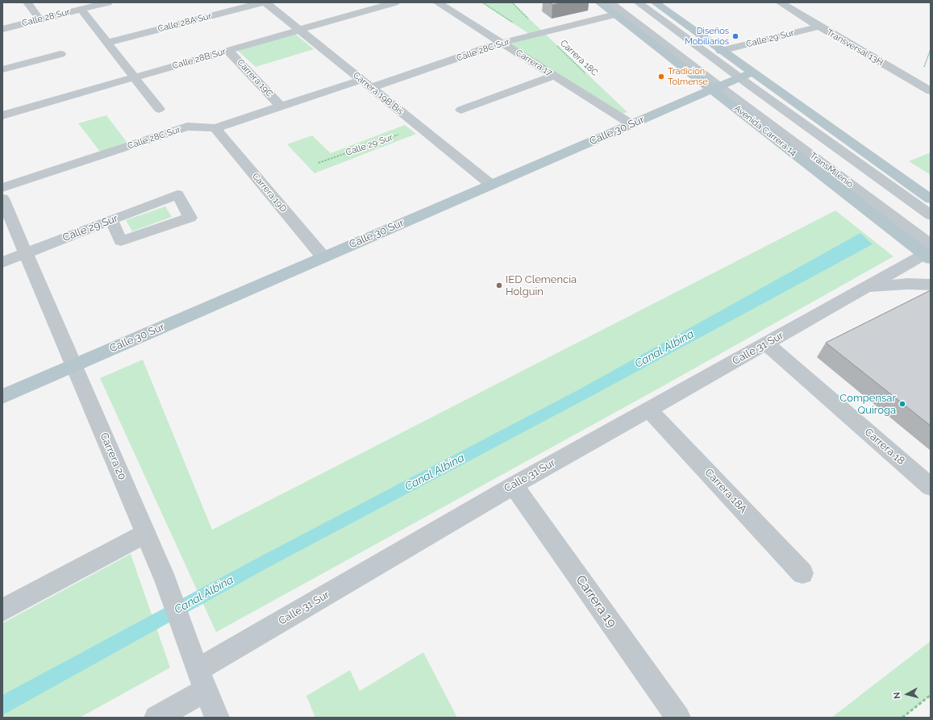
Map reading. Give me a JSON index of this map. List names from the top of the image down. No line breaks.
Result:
{"streets":{"main road":["Calle 30 Sur","Avenida Carrera 14"],"street":["Calle 28 Sur","Calle 28A Sur","Calle 29 Sur","Transversal 13H","Calle 28C Sur","Calle 28B Sur","Carrera 17","Carrera 19C","Carrera 19B Bis","TransMilenio","Carrera 19D","Calle 31 Sur","Carrera 18","Carrera 20","Carrera 18A","Carrera 19"],"path":["Carrera 18C"]},"crossings":[["Calle 29 Sur","Transversal 13H"],["Calle 29 Sur","Carrera 19B Bis"],["Calle 29 Sur","Carrera 20"],["Calle 28C Sur","Carrera 18C"],["Calle 28C Sur","Carrera 17"],["Calle 28C Sur","Carrera 19C"],["Calle 28C Sur","Carrera 19B Bis"],["Calle 28C Sur","Avenida Carrera 14"],["Calle 28C Sur","Carrera 19D"],["Calle 28B Sur","Carrera 19C"],["Calle 28B Sur","Carrera 19B Bis"],["Carrera 17","Calle 30 Sur"],["Carrera 19B Bis","Calle 30 Sur"],["Calle 30 Sur","Avenida Carrera 14"],["Calle 30 Sur","TransMilenio"],["Calle 30 Sur","Carrera 19D"],["Calle 30 Sur","Carrera 20"],["Avenida Carrera 14","Calle 31 Sur"],["Calle 31 Sur","Carrera 18"],["Calle 31 Sur","Carrera 20"],["Calle 31 Sur","Carrera 18A"],["Calle 31 Sur","Carrera 19"]],"water":["Canal Albina"],"places":["Diseños Mobiliarios","Tradicion Tolmense","IED Clemencia Holguin","Compensar Quiroga"],"north":"left"}
